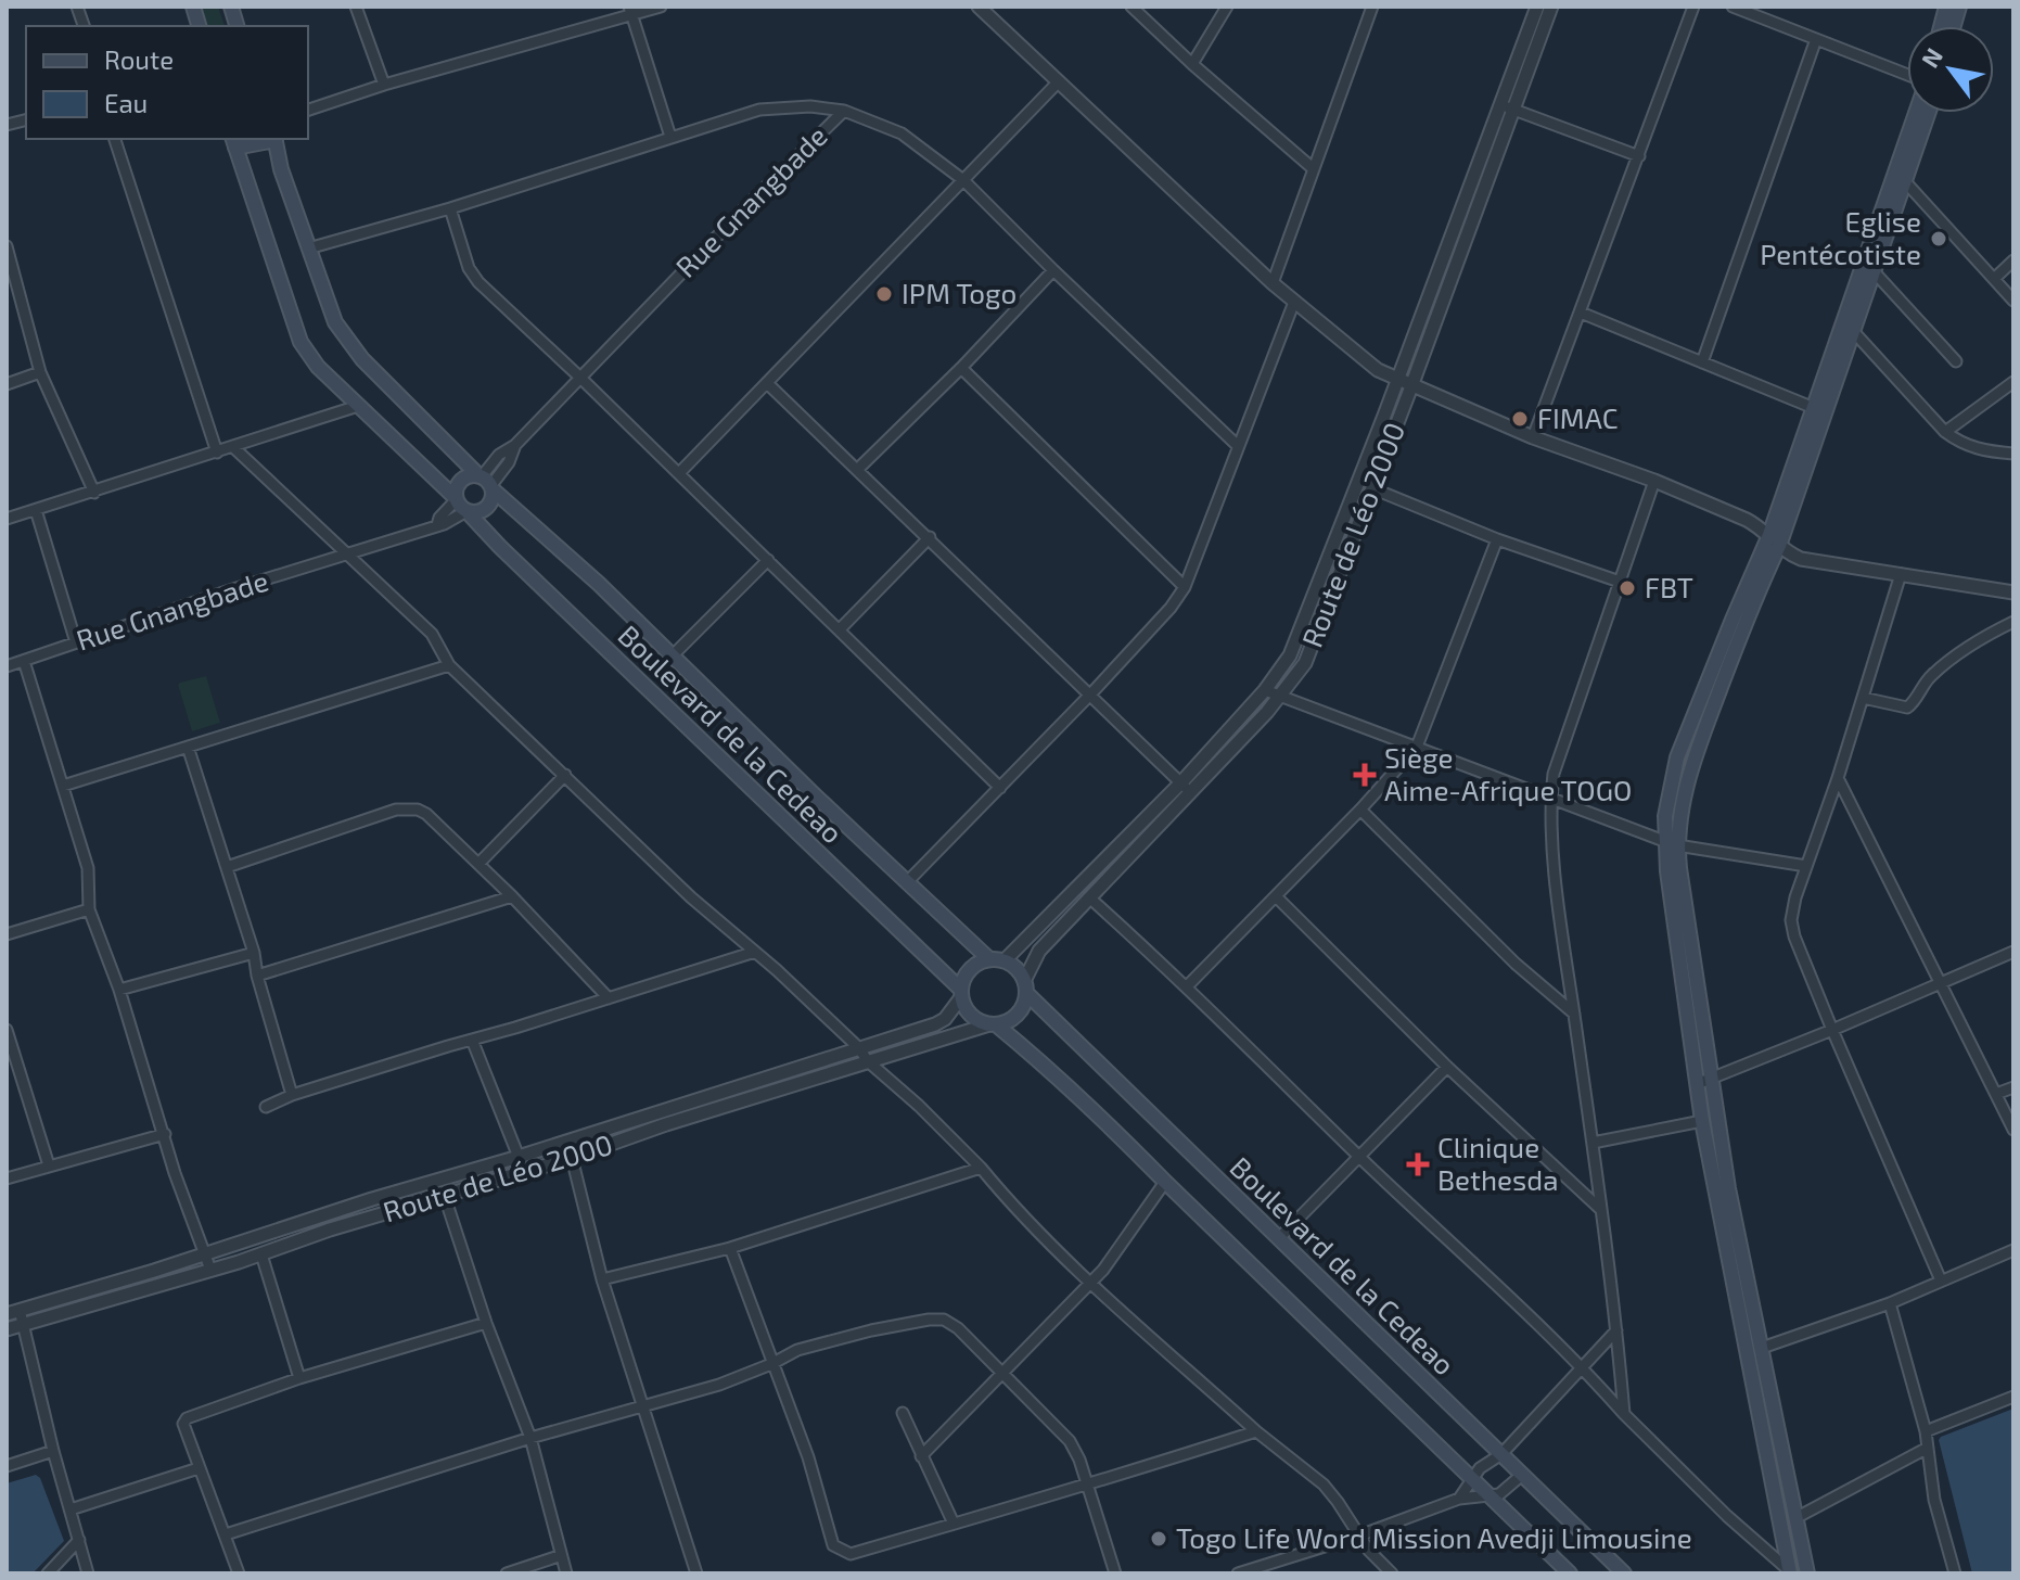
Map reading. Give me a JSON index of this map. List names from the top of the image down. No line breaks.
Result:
{"streets":{"main road":["Boulevard de la Cedeao"],"street":["Rue Gnangbade","Route de Léo 2000"]},"crossings":[["Rue Gnangbade","Boulevard de la Cedeao"],["Route de Léo 2000","Boulevard de la Cedeao"]],"places":{"other":["Eglise Pentécotiste","IPM Togo","FIMAC","FBT","Togo Life Word Mission Avedji Limousine"],"health":["Siège Aime-Afrique TOGO","Clinique Bethesda"]},"legend":["Route","Eau"],"north":"top left"}
